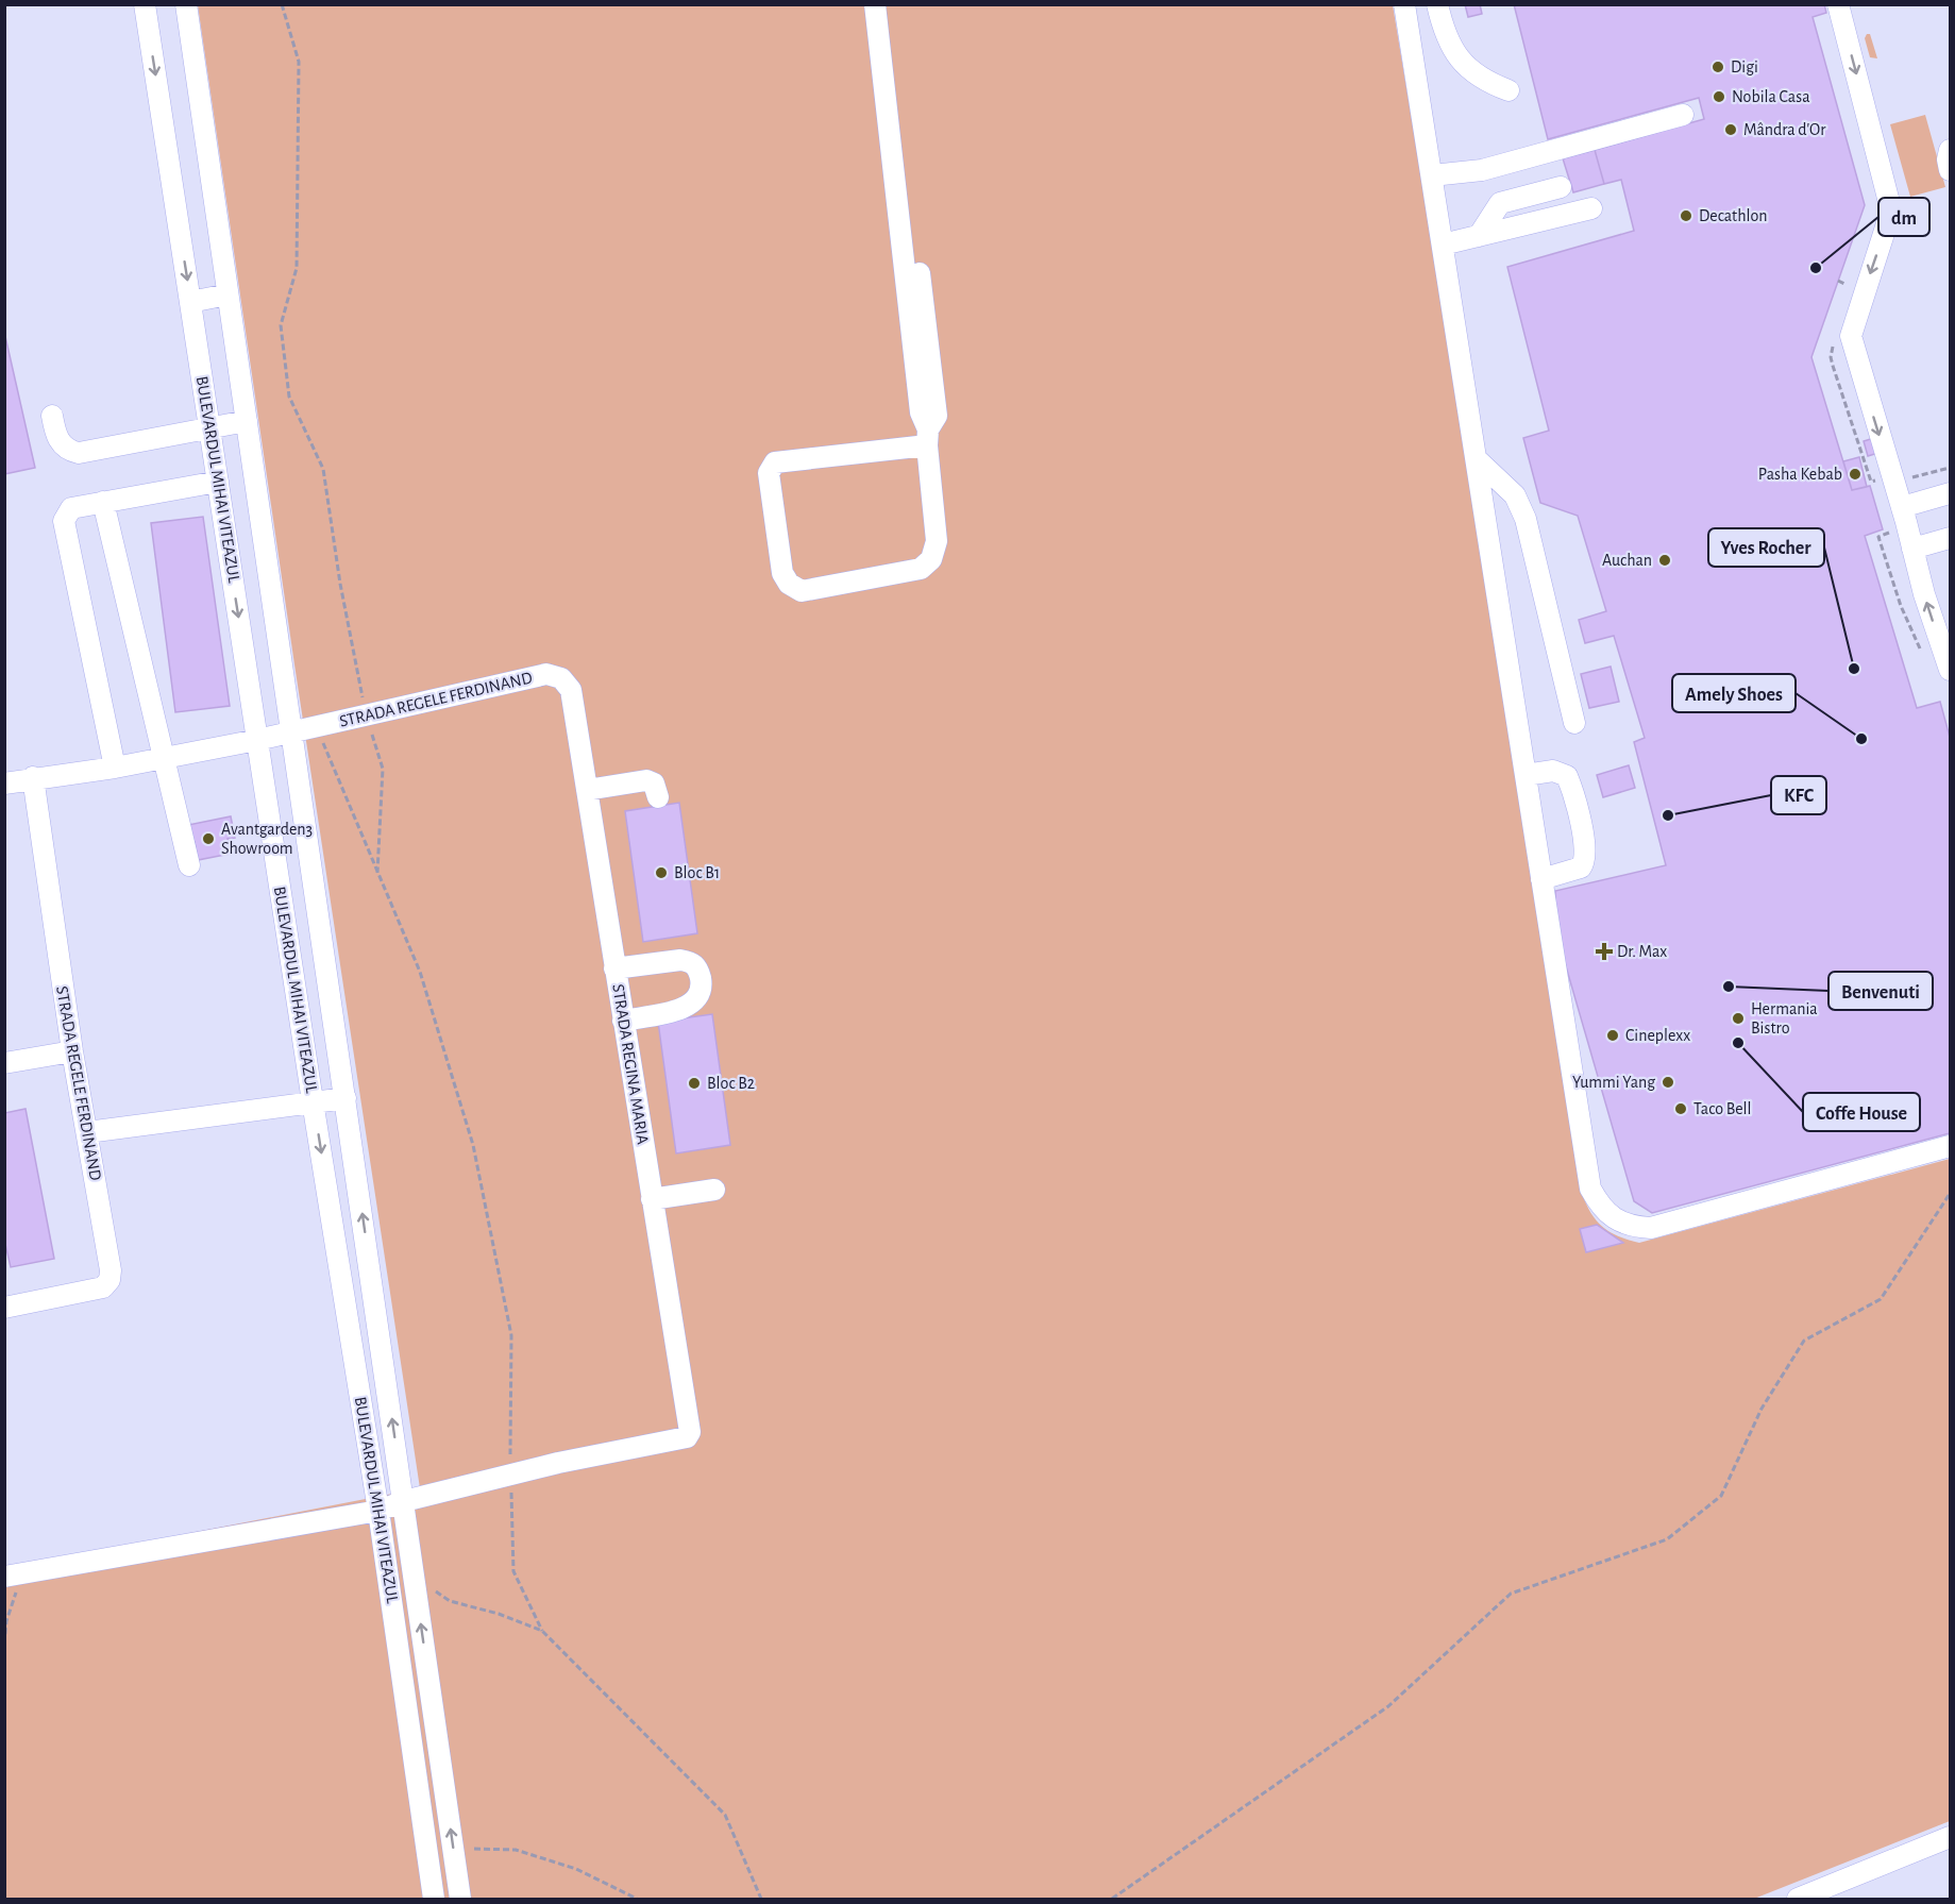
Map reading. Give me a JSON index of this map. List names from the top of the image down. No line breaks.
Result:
{"streets":{"street":["BULEVARDUL MIHAI VITEAZUL","STRADA REGELE FERDINAND","STRADA REGINA MARIA"]},"crossings":[["BULEVARDUL MIHAI VITEAZUL","STRADA REGELE FERDINAND"],["STRADA REGELE FERDINAND","STRADA REGINA MARIA"]],"places":{"other":["Digi","Nobila Casa","Mândra d'Or","Decathlon","dm","Pasha Kebab","Auchan","Yves Rocher","Amely Shoes","KFC","Avantgarden3 Showroom","Bloc B1","Benvenuti","Hermania Bistro","Cineplexx","Coffe House","Yummi Yang","Bloc B2","Taco Bell"],"health":["Dr. Max"]}}
